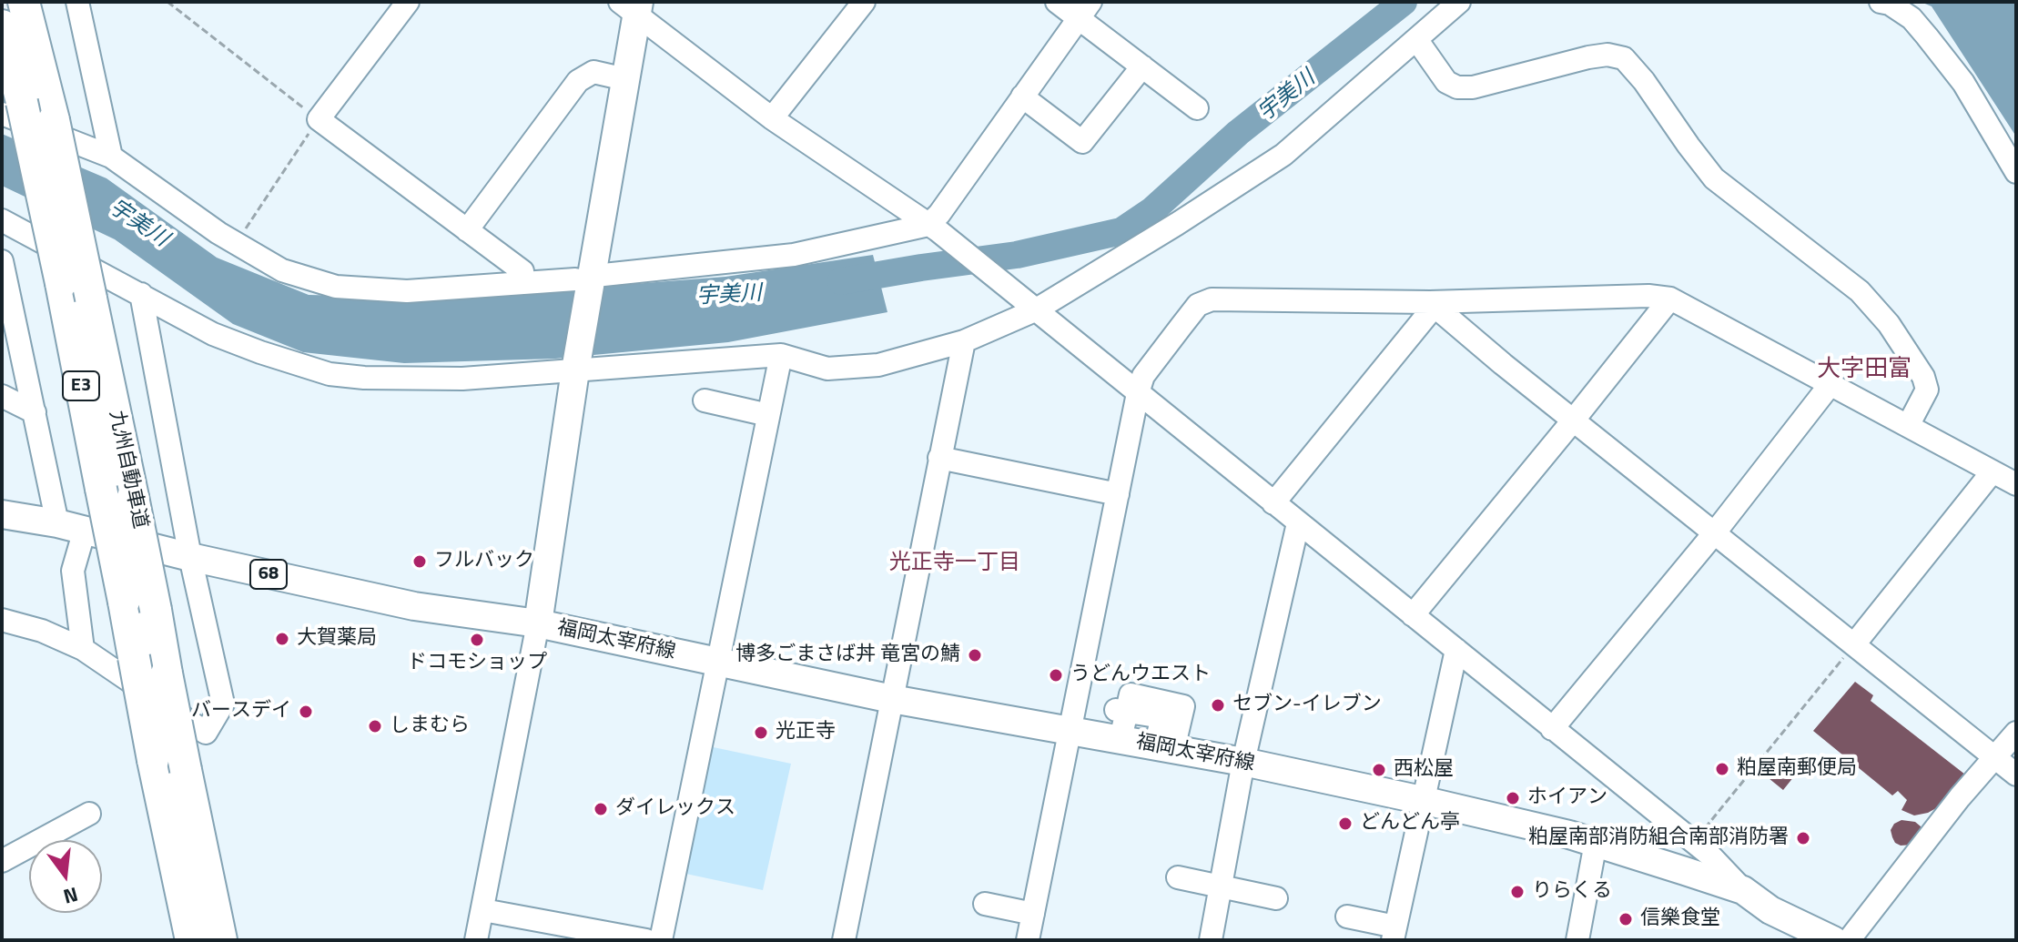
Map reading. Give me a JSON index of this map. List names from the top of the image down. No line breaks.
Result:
{"streets":{"highway":["E3","九州自動車道"],"main road":["68","福岡太宰府線"]},"districts":["大字田富","光正寺一丁目"],"water":["宇美川"],"places":["フルバック","大賀薬局","ドコモショップ","博多ごまさば丼 竜宮の鯖","うどんウエスト","セブン-イレブン","バースデイ","しまむら","光正寺","粕屋南郵便局","西松屋","ホイアン","ダイレックス","どんどん亭","粕屋南部消防組合南部消防署","りらくる","信樂食堂"],"north":"bottom"}
